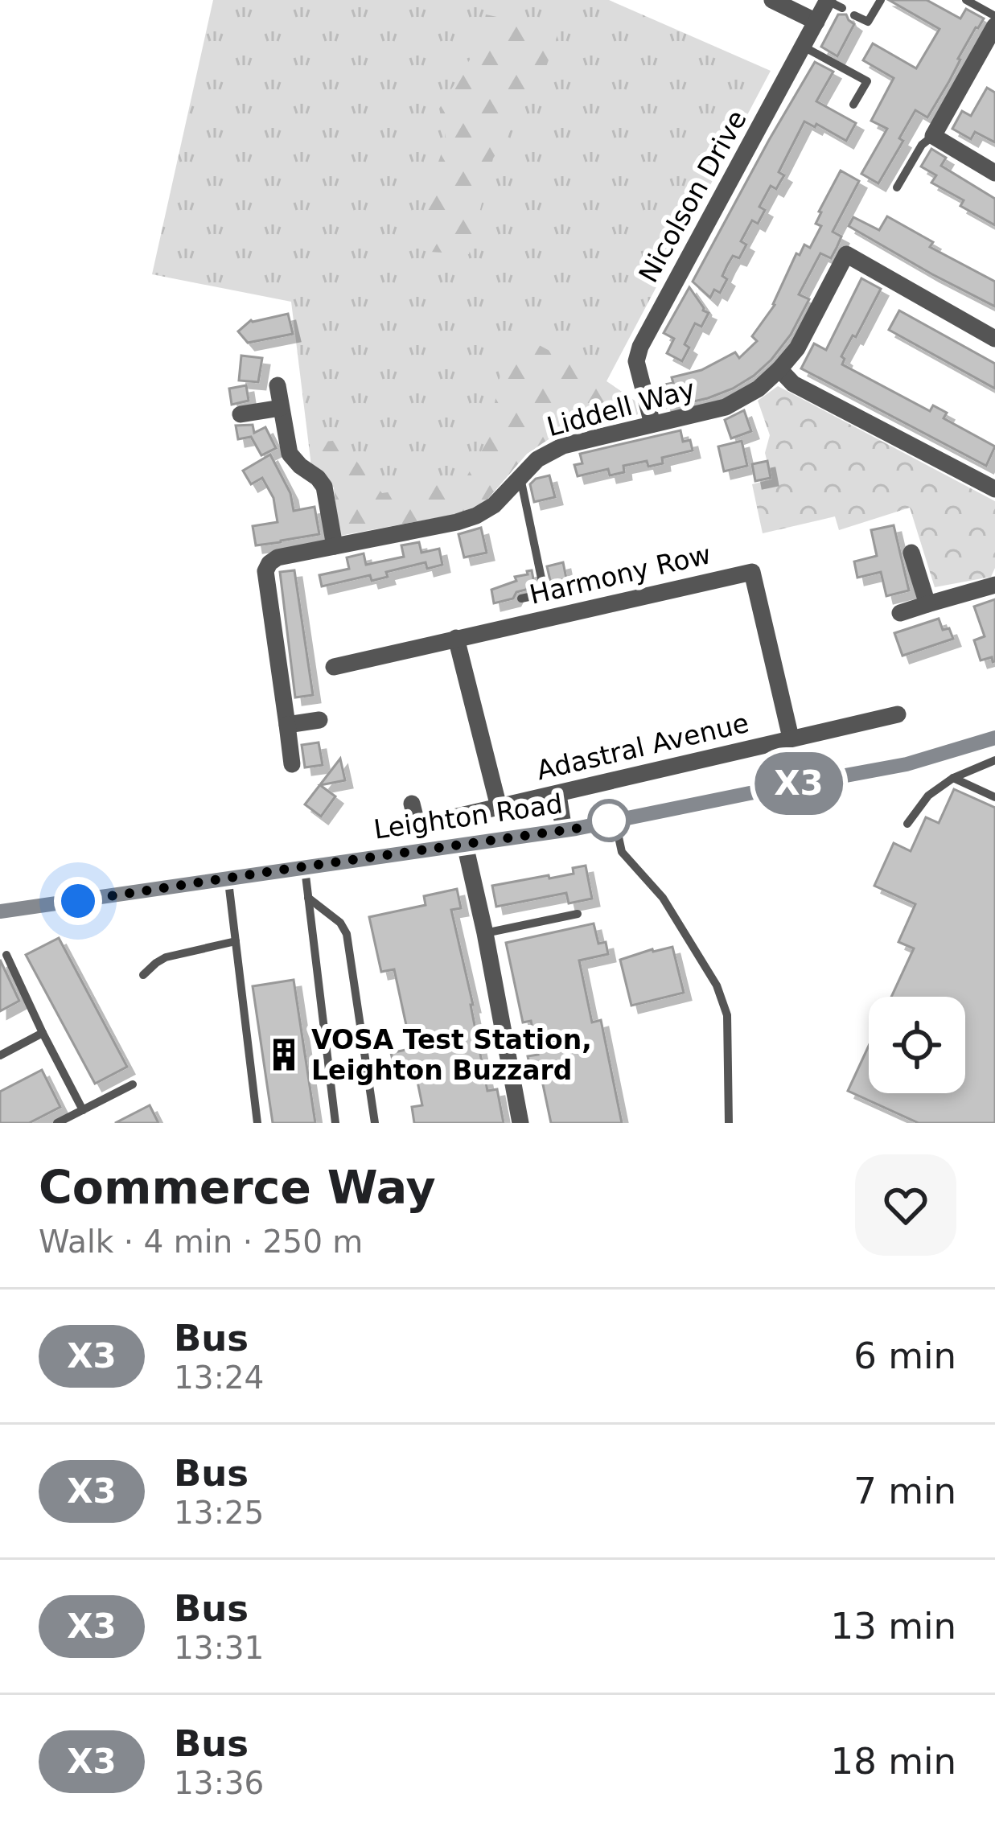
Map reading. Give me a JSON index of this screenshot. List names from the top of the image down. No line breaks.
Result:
{"streets":{"street":["Nicolson Drive","Liddell Way","Harmony Row","Adastral Avenue","Leighton Road"]},"crossings":[["Nicolson Drive","Liddell Way"],["Harmony Row","Adastral Avenue"]],"places":{"building":["VOSA Test Station, Leighton Buzzard"]},"lines":["bus line X3"],"page":{"on_map":"X3","heading":["Commerce Way","Walk · 4 min · 250 m"],"list":[{"mark":"X3","name":"Bus","note":"13:24","value":"6 min"},{"mark":"X3","name":"Bus","note":"13:25","value":"7 min"},{"mark":"X3","name":"Bus","note":"13:31","value":"13 min"},{"mark":"X3","name":"Bus","note":"13:36","value":"18 min"}]}}
